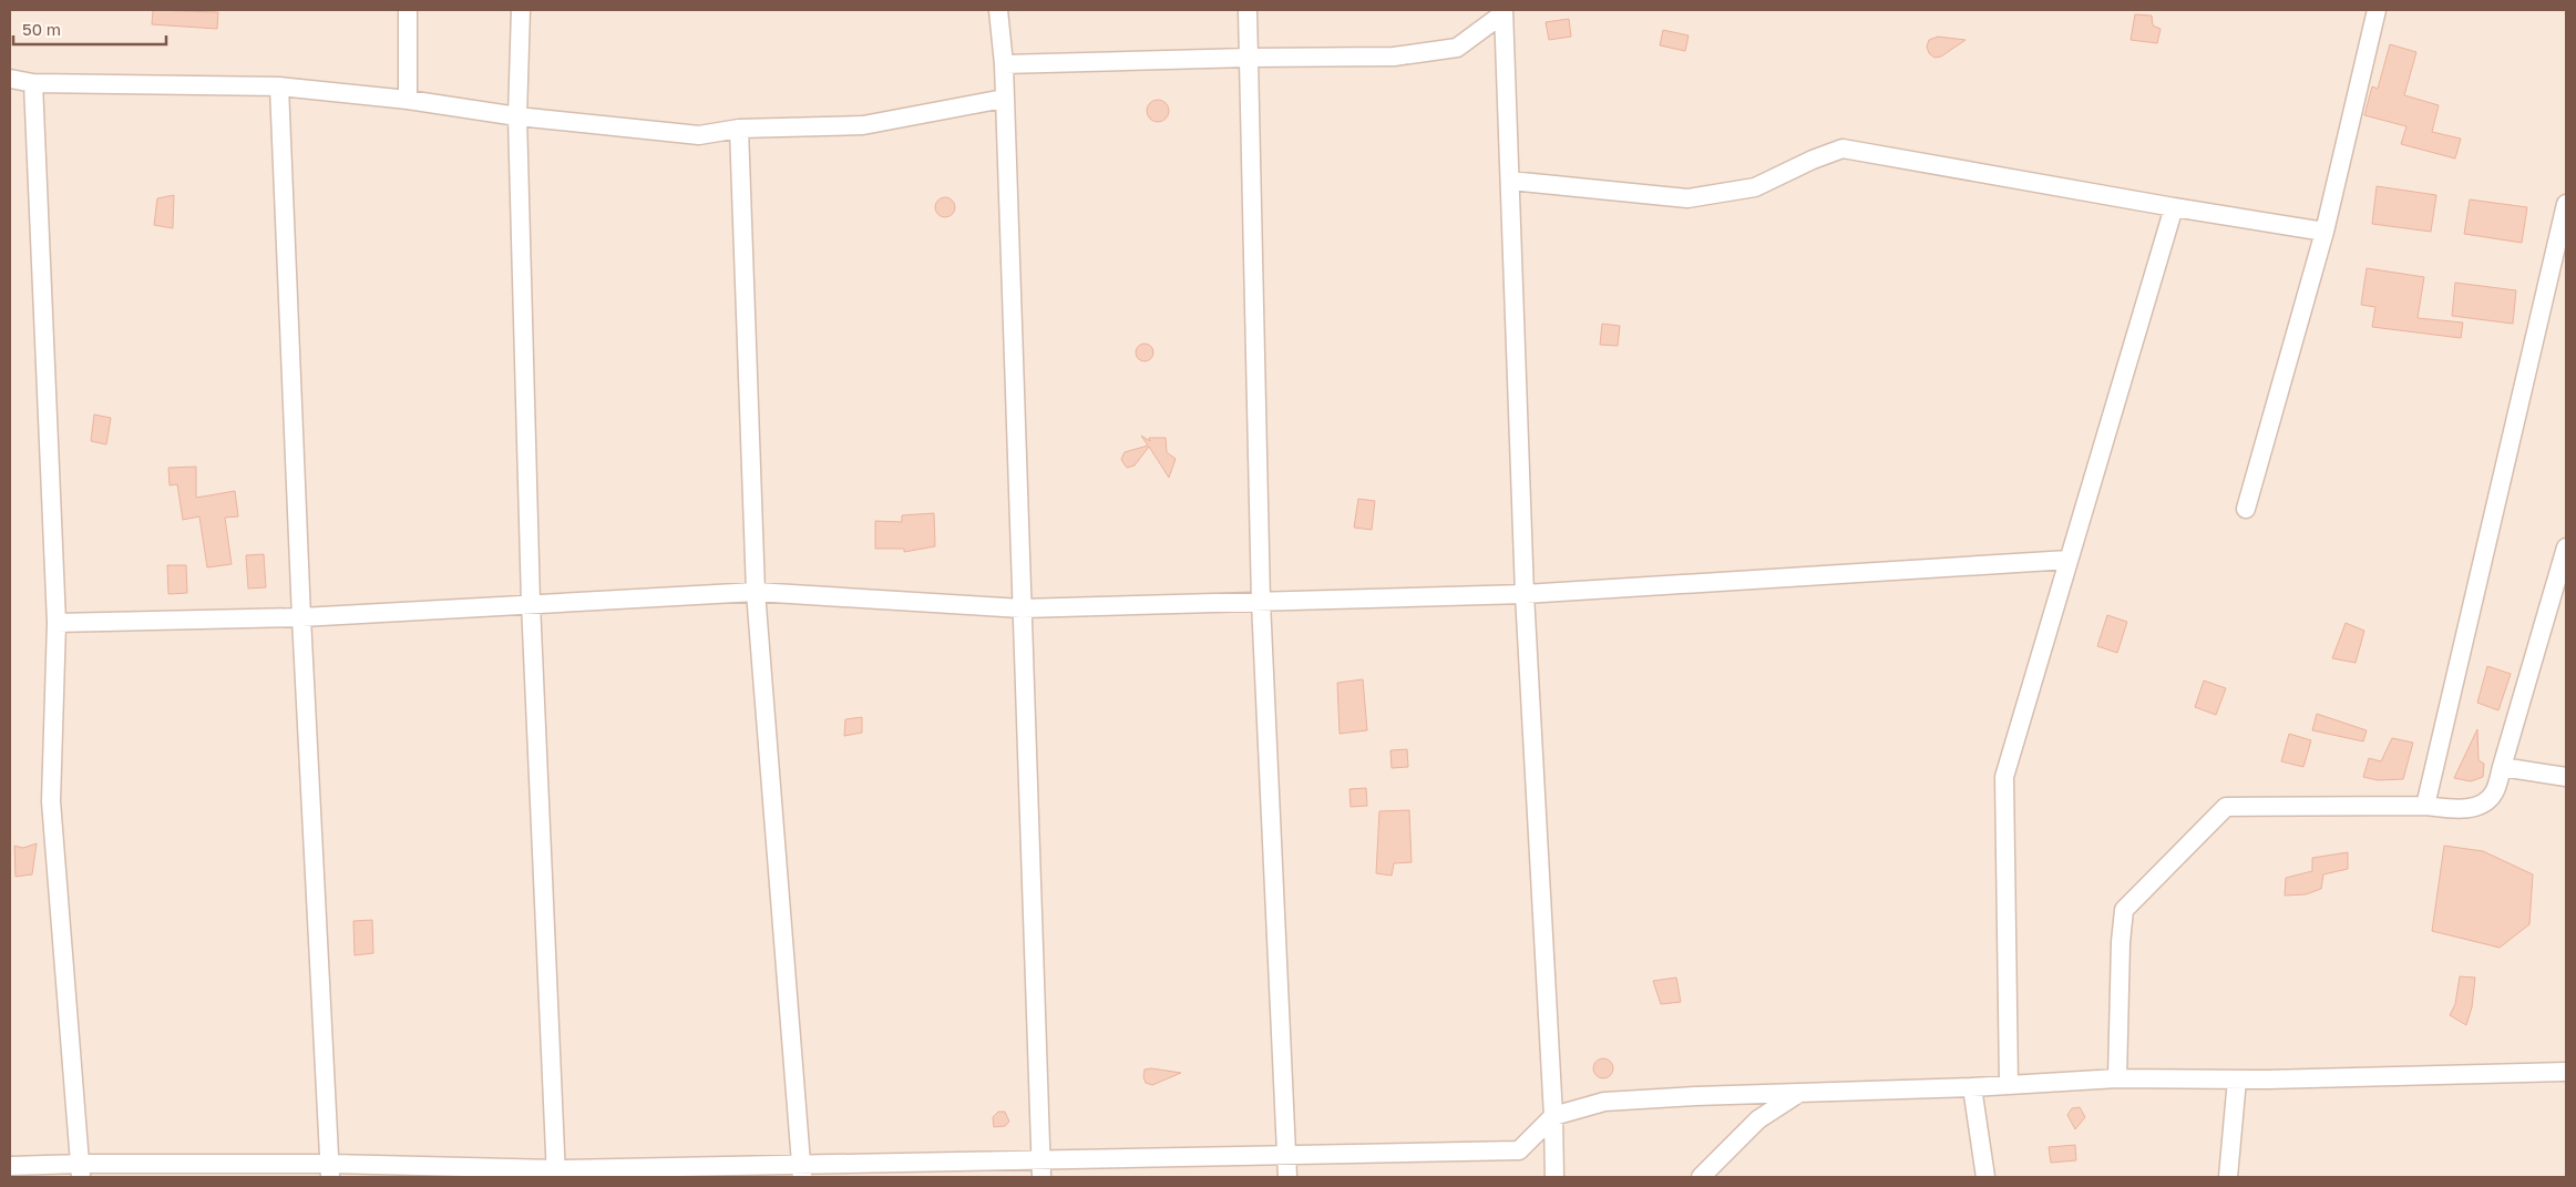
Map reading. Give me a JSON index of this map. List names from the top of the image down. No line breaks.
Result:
{"scale_bar":"50 m"}
